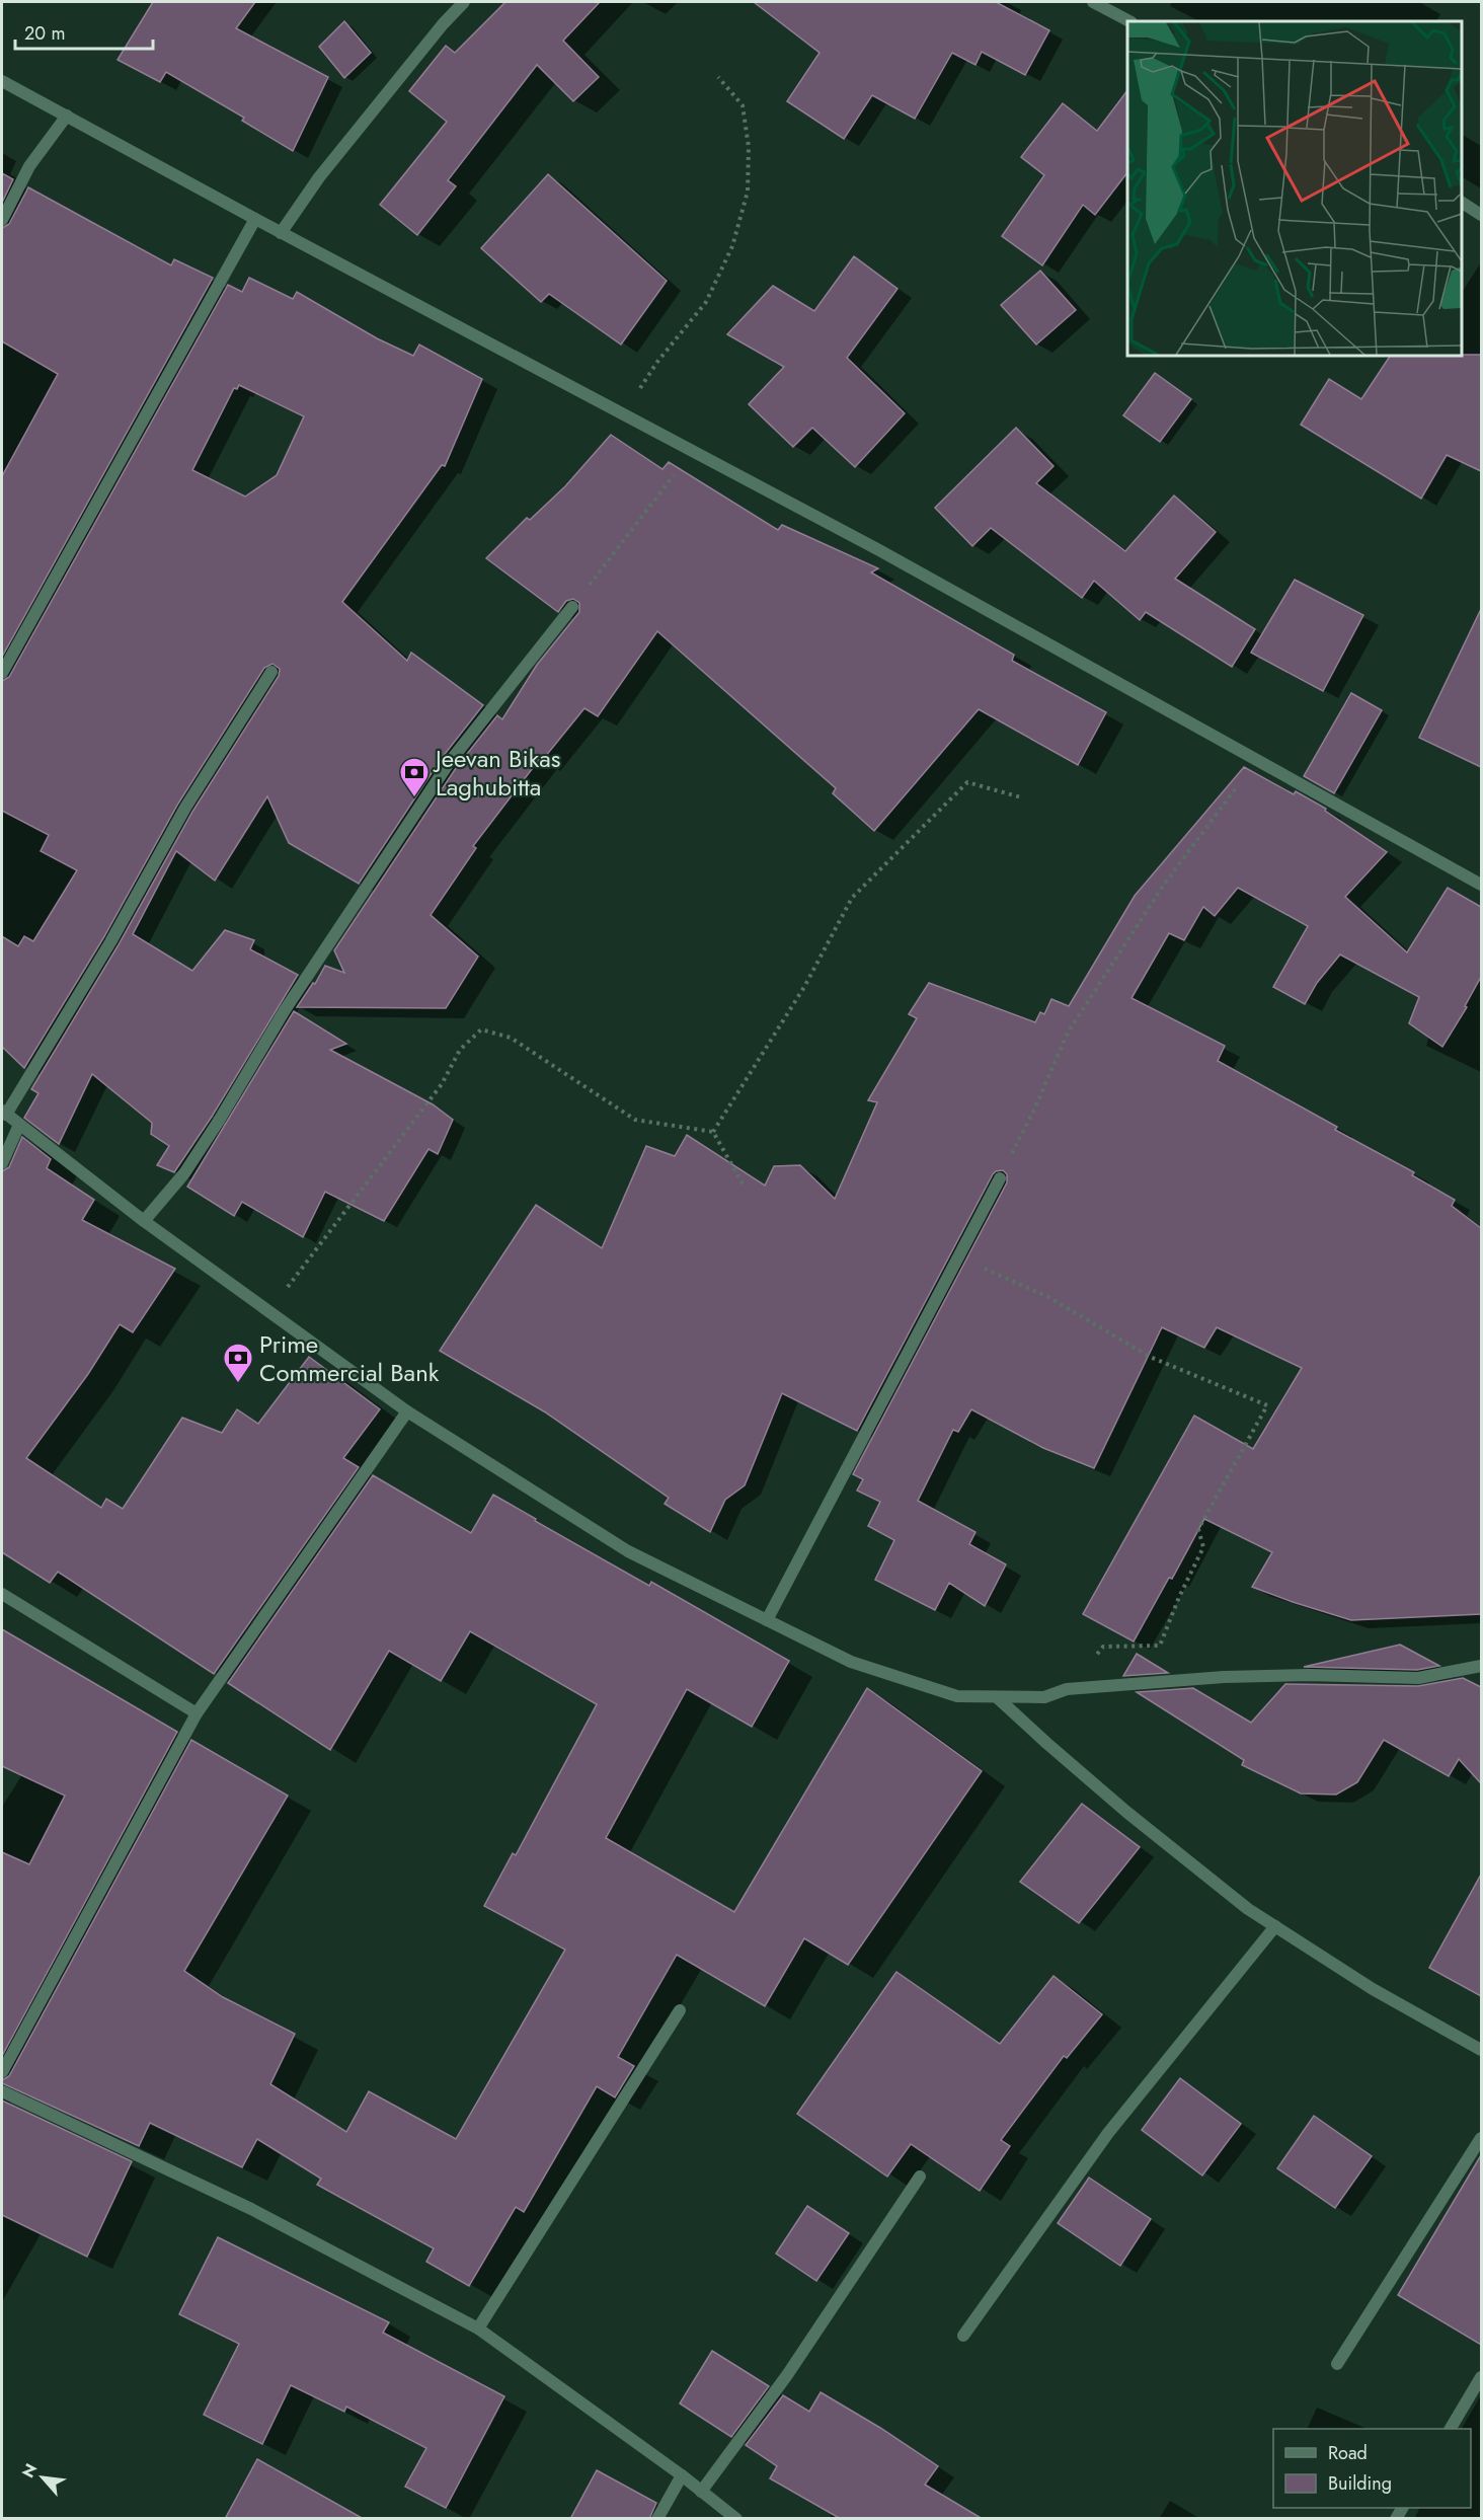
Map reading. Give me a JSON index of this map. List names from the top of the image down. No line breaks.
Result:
{"places":{"bank":["Jeevan Bikas Laghubitta","Prime Commercial Bank"]},"legend":["Road","Building"],"scale_bar":"20 m","north":"top left"}
